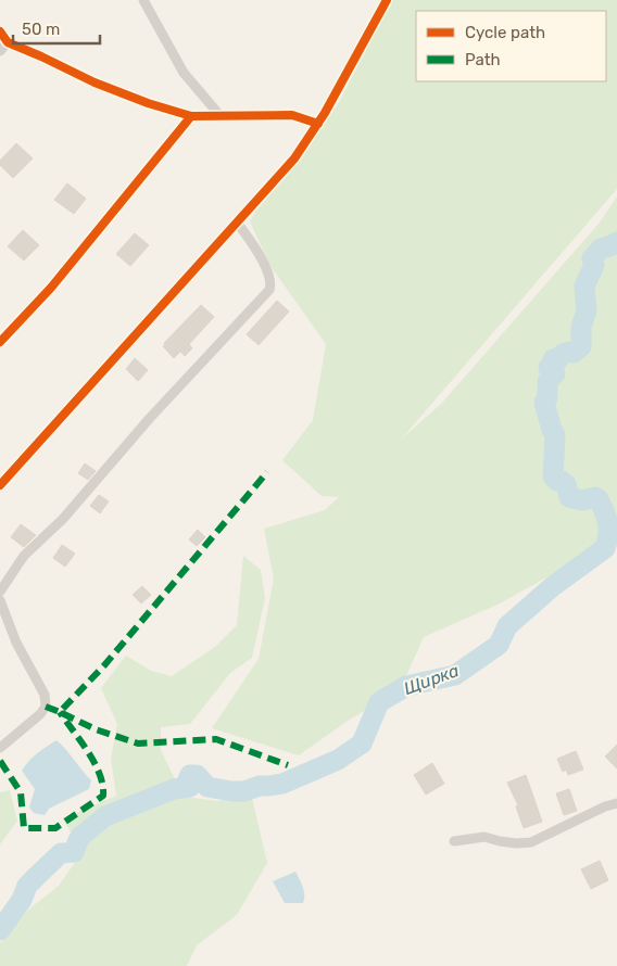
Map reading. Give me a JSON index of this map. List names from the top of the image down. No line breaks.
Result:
{"water":["Щирка"],"legend":["Cycle path","Path"],"scale_bar":"50 m"}
